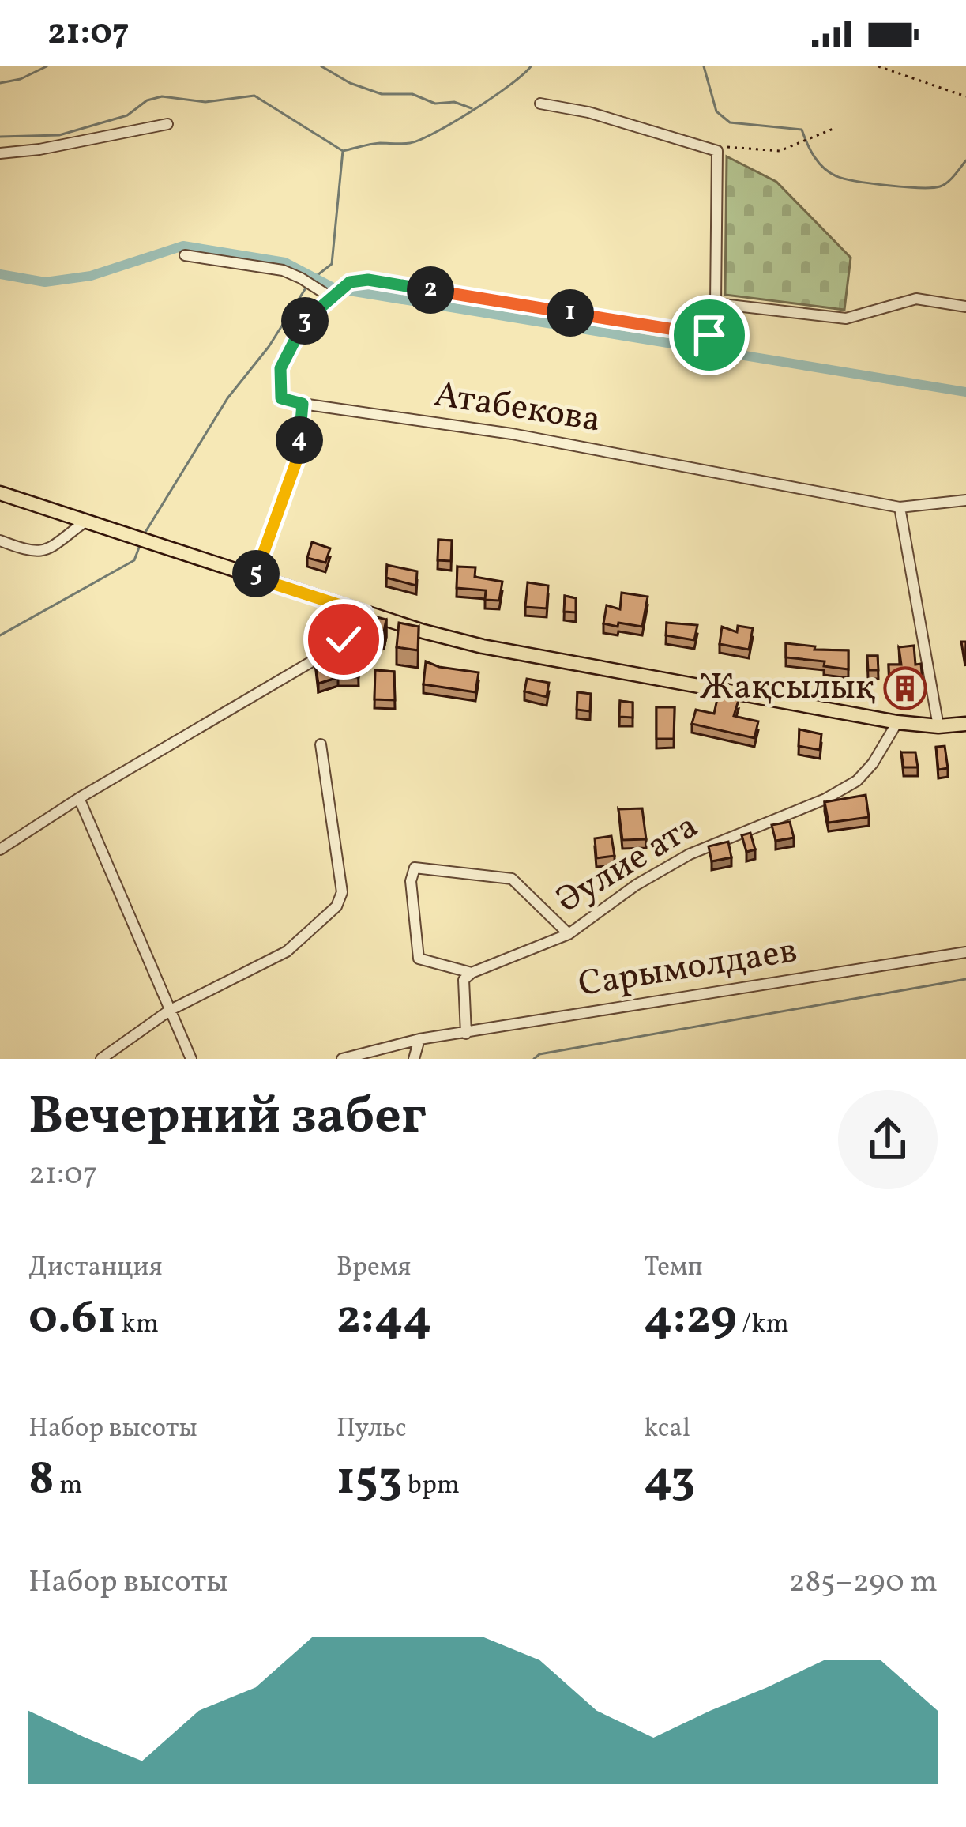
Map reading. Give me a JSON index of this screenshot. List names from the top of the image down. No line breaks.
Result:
{"streets":{"street":["Атабекова","Әулие ата","Сарымолдаев"]},"crossings":[["Әулие ата","Сарымолдаев"]],"places":{"building":["Жақсылық"]},"page":{"status":"21:07","pins":["2","1","3","4","5"],"heading":["Вечерний забег","21:07"],"stats":[["Дистанция","0.61 km"],["Время","2:44"],["Темп","4:29 /km"],["Набор высоты","8 m"],["Пульс","153 bpm"],["kcal","43"]],"chart":["Набор высоты","285–290 m"]}}
